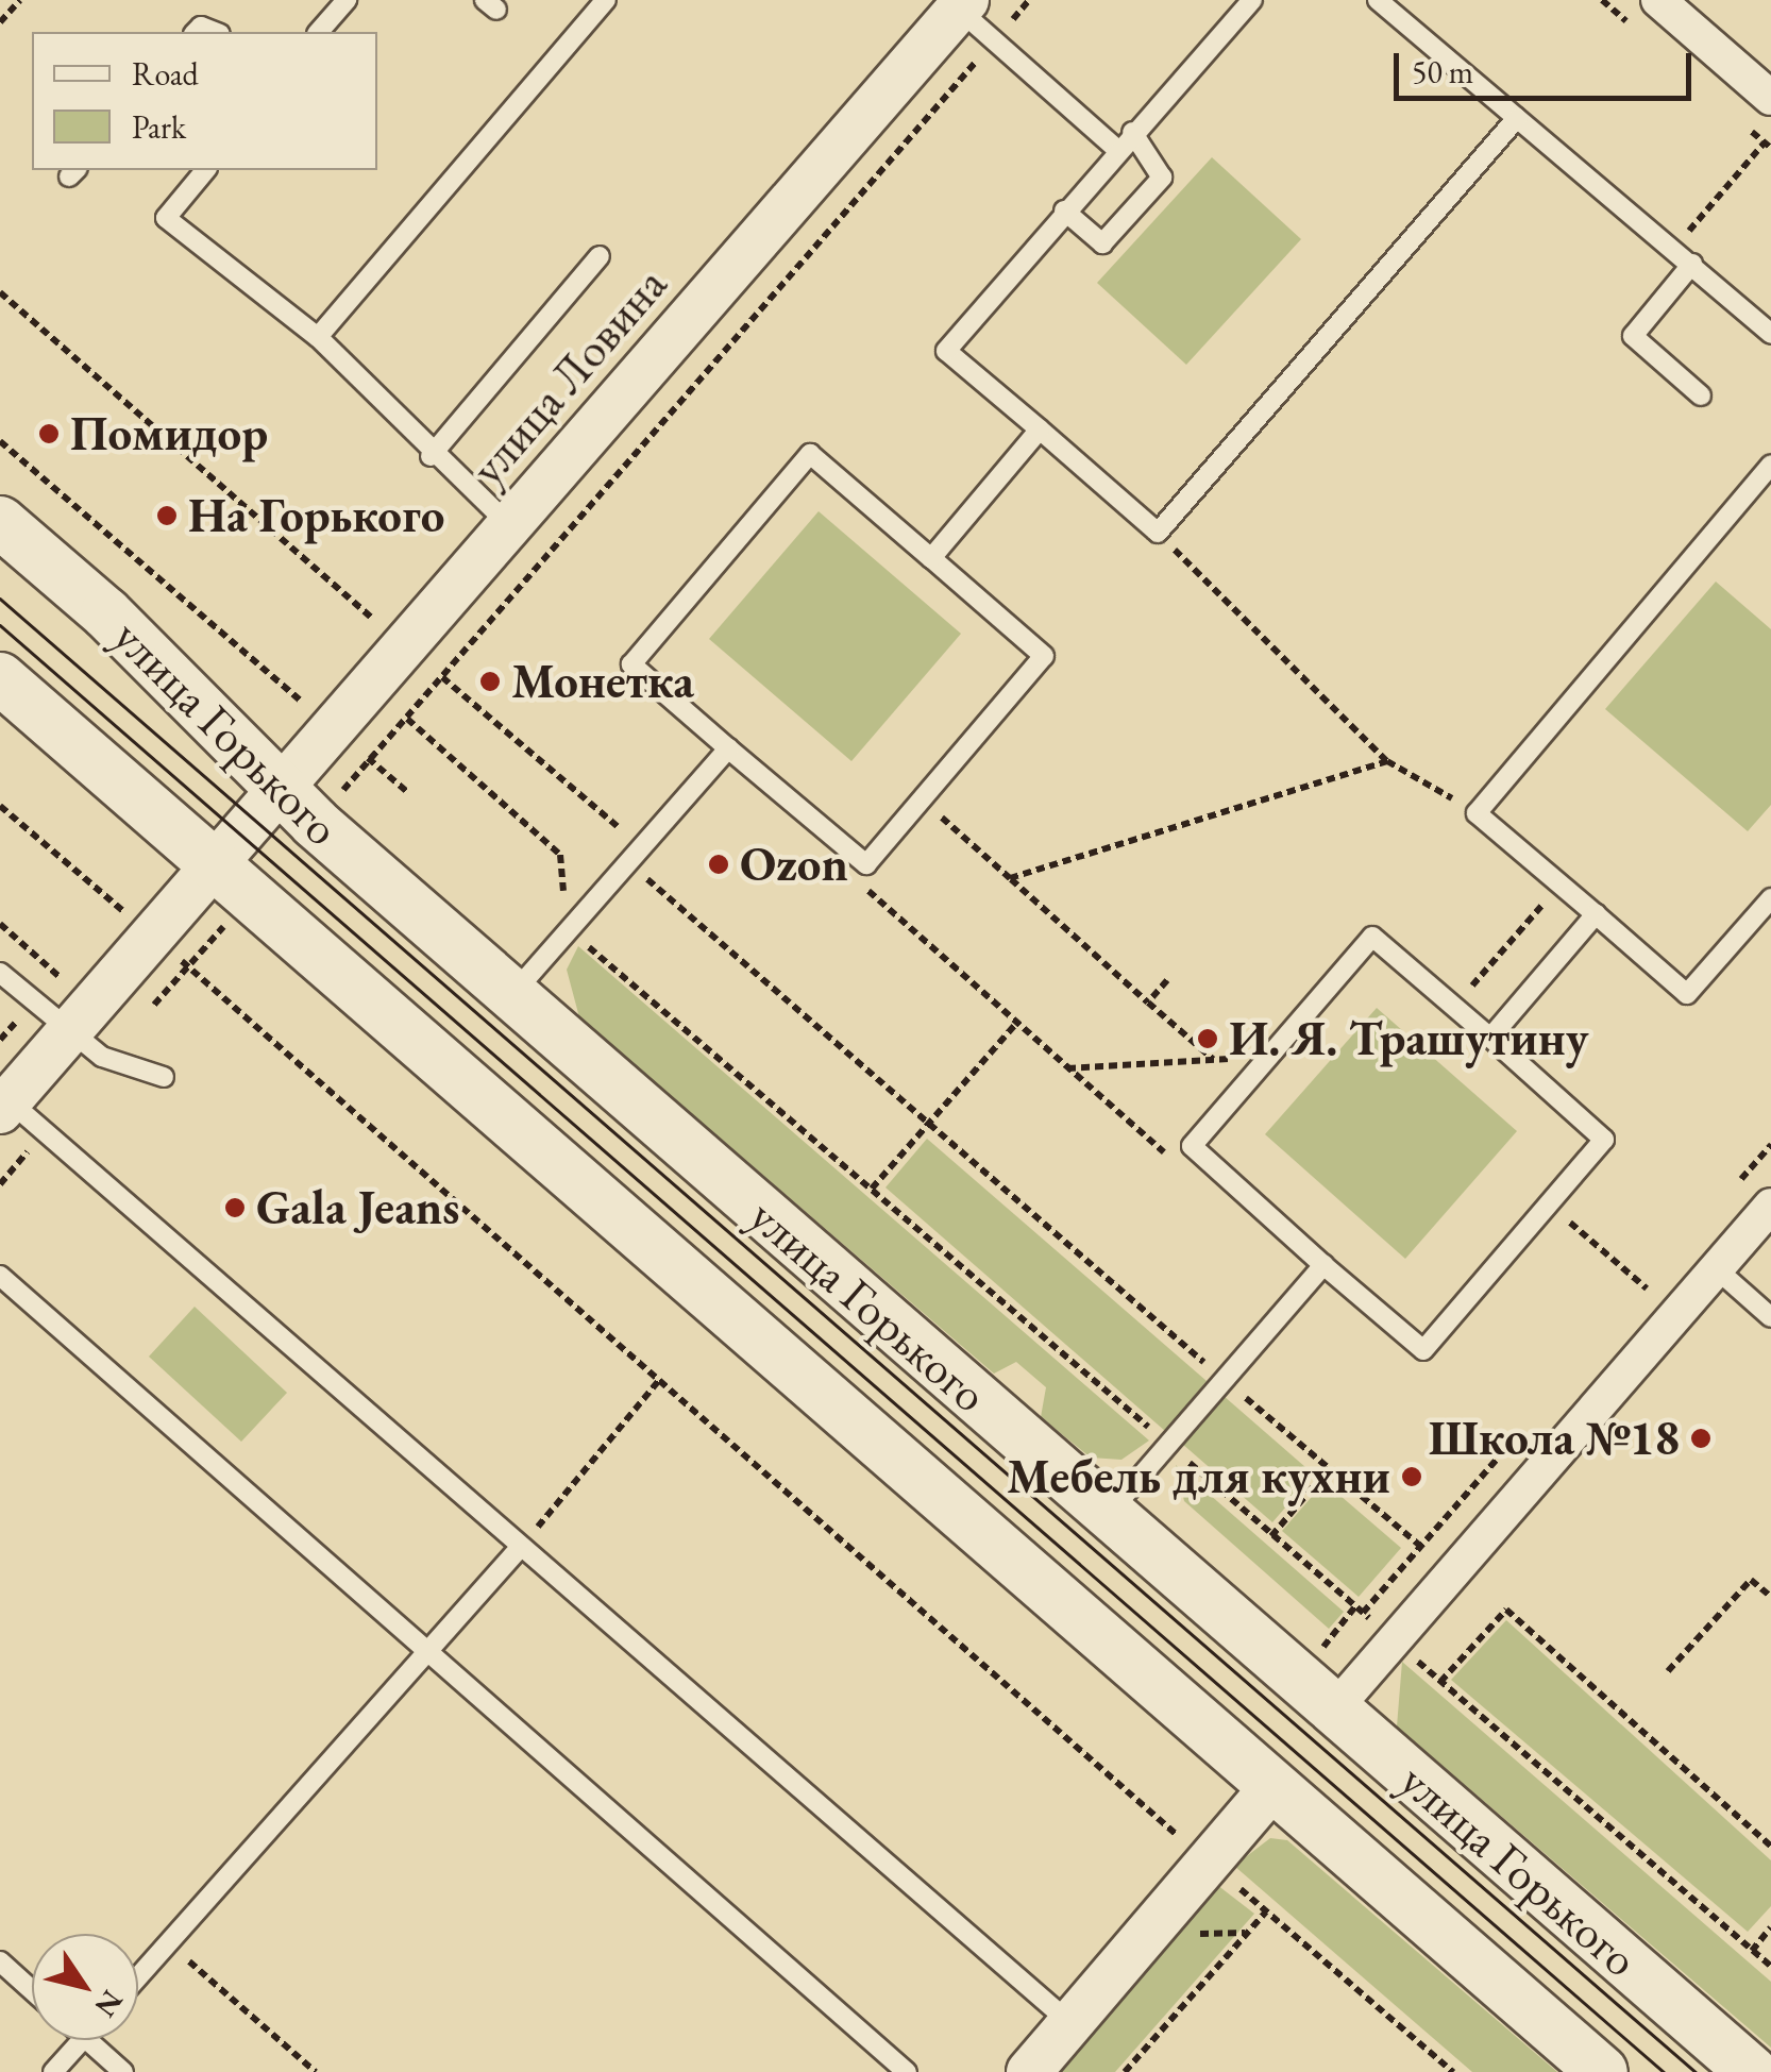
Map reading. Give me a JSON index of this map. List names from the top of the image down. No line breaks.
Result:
{"streets":{"main road":["улица Горького"],"street":["улица Ловина"]},"crossings":[["улица Ловина","улица Горького"]],"places":["Помидор","На Горького","Монетка","Ozon","И. Я. Трашутину","Gala Jeans","Школа №18","Мебель для кухни"],"legend":["Road","Park"],"scale_bar":"50 m","north":"bottom right"}
